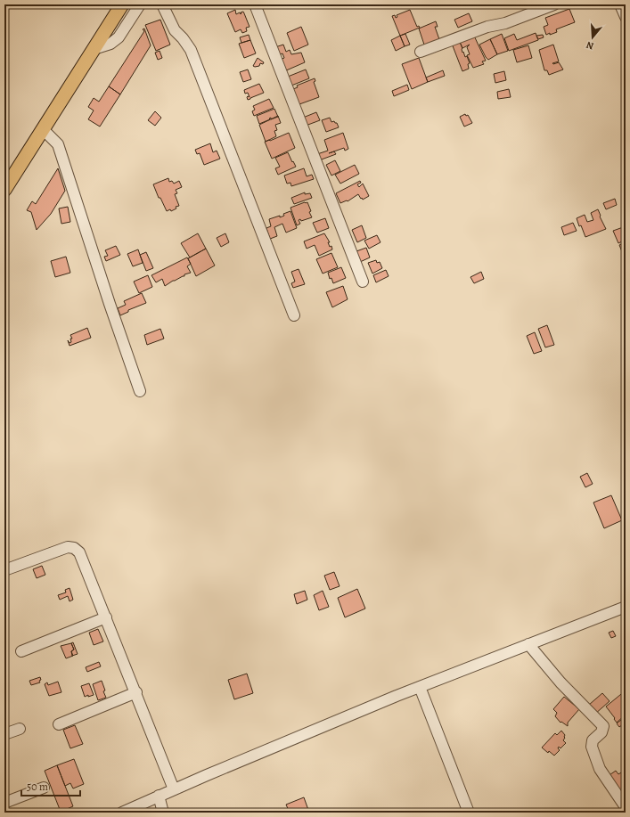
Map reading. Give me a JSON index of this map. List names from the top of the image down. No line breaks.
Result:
{"scale_bar":"50 m","north":"bottom"}
